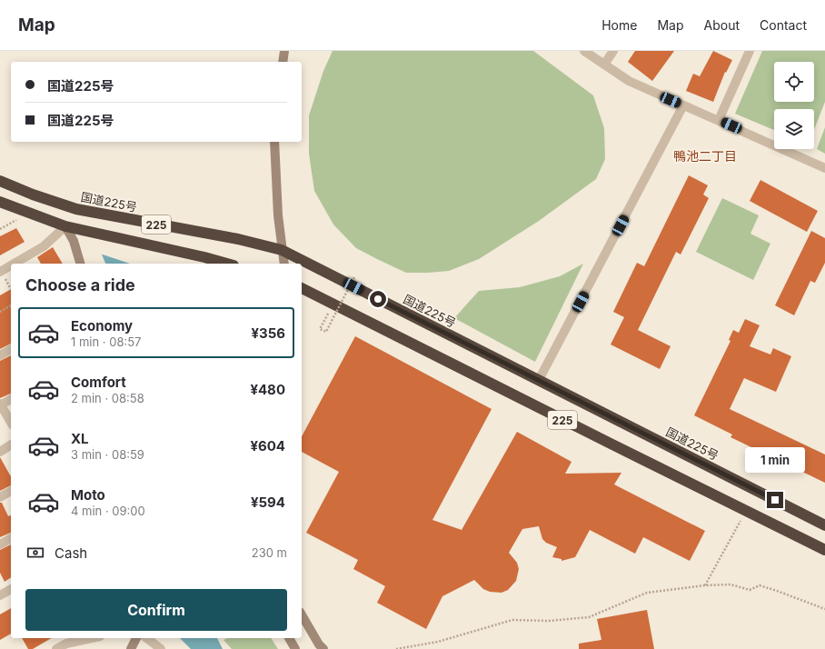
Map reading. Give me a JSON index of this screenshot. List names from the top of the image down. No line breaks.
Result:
{"streets":{"highway":["国道225号","225"]},"districts":["鴨池二丁目"],"page":{"header":"Map","nav":["Home","Map","About","Contact"],"banner":["国道225号","国道225号"],"heading":"Choose a ride","list":[{"name":"Economy","note":"1 min · 08:57","value":"¥356"},{"name":"Comfort","note":"2 min · 08:58","value":"¥480"},{"name":"XL","note":"3 min · 08:59","value":"¥604"},{"name":"Moto","note":"4 min · 09:00","value":"¥594"}],"bubble":"1 min","pay":["Cash","230 m"],"buttons":"Confirm"}}
